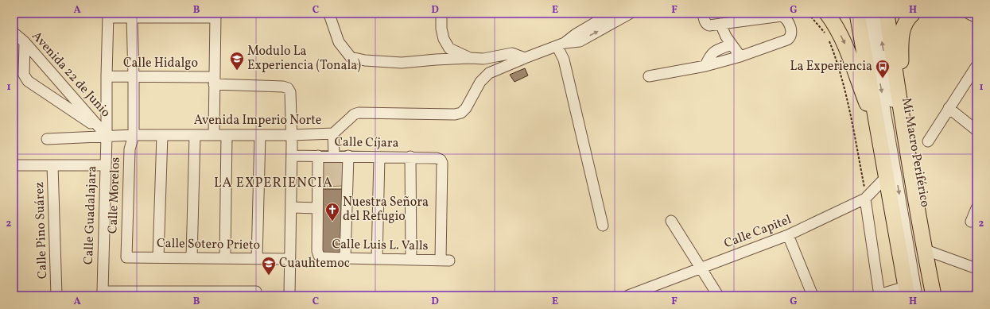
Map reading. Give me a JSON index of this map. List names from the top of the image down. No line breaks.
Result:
{"streets":{"street":["Calle Hidalgo","Avenida 22 de Junio","Avenida Imperio Norte","Calle Cíjara","Mi Macro Periférico","Calle Morelos","Calle Guadalajara","Calle Pino Suárez","Calle Capitel","Calle Sotero Prieto","Calle Luis L. Valls"]},"crossings":[["Calle Hidalgo","Avenida Imperio Norte"],["Calle Hidalgo","Calle Morelos"],["Calle Hidalgo","Calle Guadalajara"],["Avenida 22 de Junio","Avenida Imperio Norte"],["Avenida 22 de Junio","Calle Guadalajara"],["Avenida Imperio Norte","Calle Morelos"],["Avenida Imperio Norte","Calle Guadalajara"],["Calle Cíjara","Calle Luis L. Valls"],["Calle Morelos","Calle Sotero Prieto"]],"districts":["LA EXPERIENCIA"],"places":{"school or university":["Modulo La Experiencia (Tonala)","Cuauhtemoc"],"bus stop":["La Experiencia"],"church":["Nuestra Señora del Refugio"]},"grid":{"columns":["A","B","C","D","E","F","G","H"],"rows":["1","2"]}}
